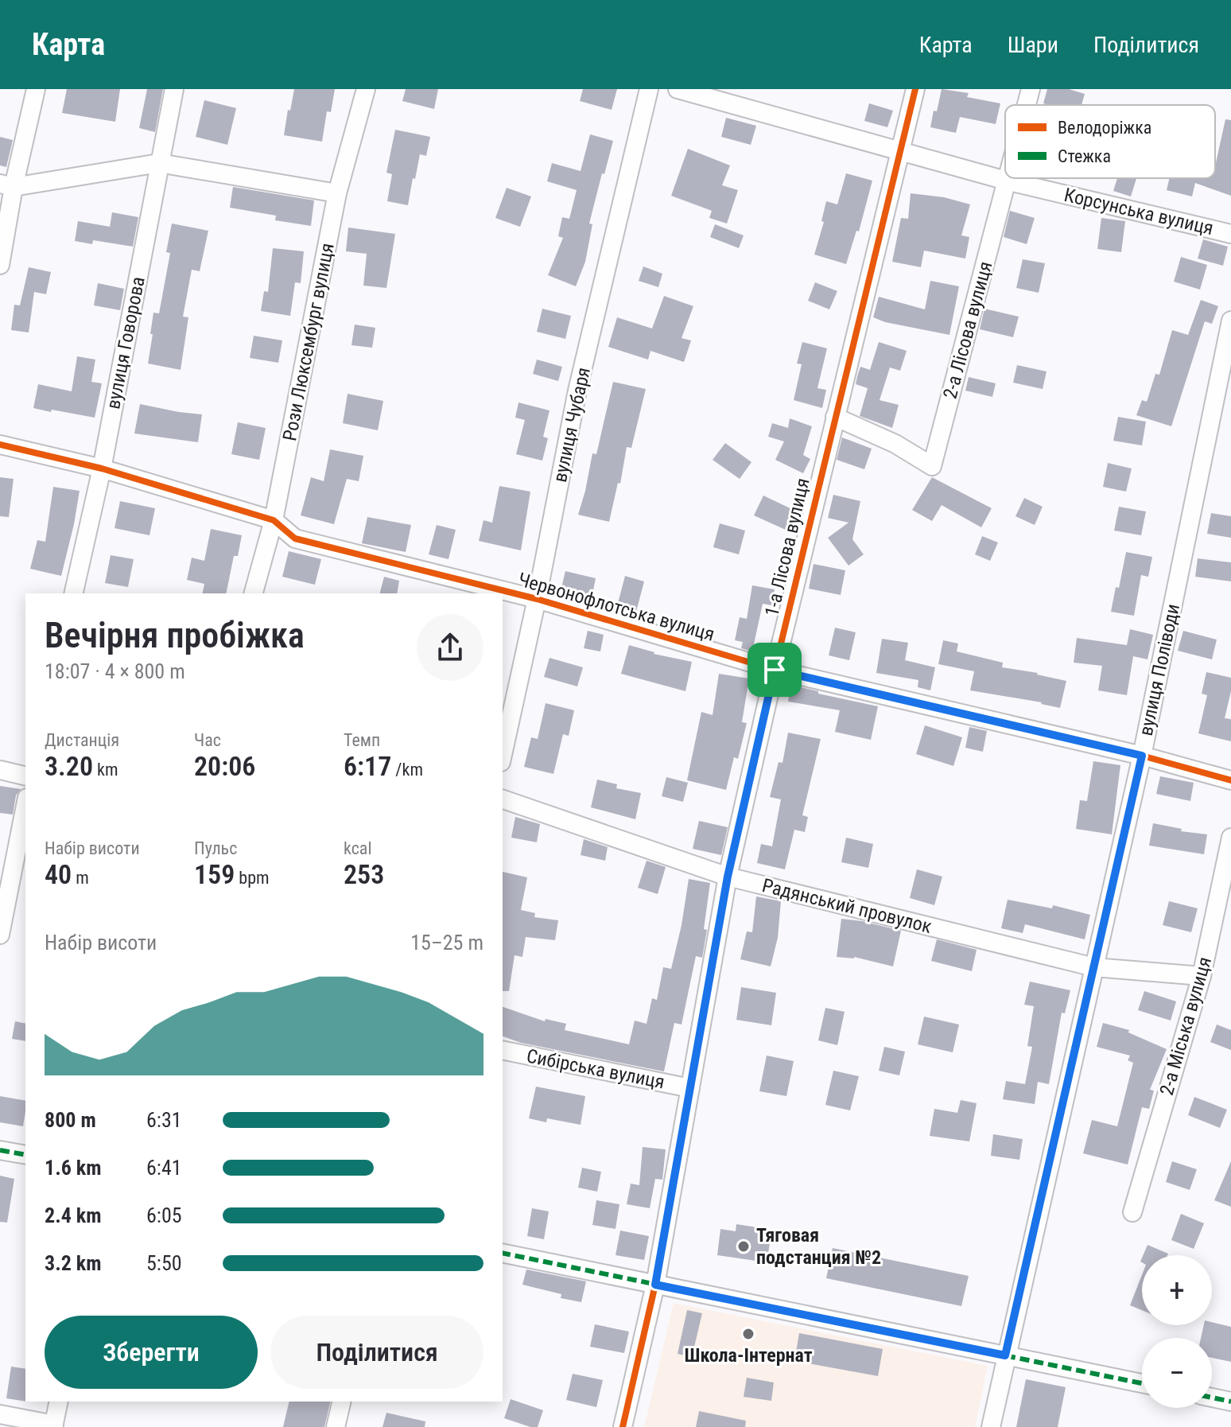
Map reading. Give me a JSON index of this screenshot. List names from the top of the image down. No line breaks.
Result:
{"streets":{"street":["Корсунська вулиця","2-а Лісова вулиця","Рози Люксембург вулиця","вулиця Говорова","вулиця Чубаря","1-а Лісова вулиця","Червонофлотська вулиця","вулиця Поліводи","Радянський провулок","2-а Міська вулиця","Сибірська вулиця"]},"crossings":[["Корсунська вулиця","2-а Лісова вулиця"],["Корсунська вулиця","1-а Лісова вулиця"],["2-а Лісова вулиця","1-а Лісова вулиця"],["Рози Люксембург вулиця","Червонофлотська вулиця"],["вулиця Говорова","Червонофлотська вулиця"],["вулиця Чубаря","Червонофлотська вулиця"],["1-а Лісова вулиця","Червонофлотська вулиця"],["1-а Лісова вулиця","Радянський провулок"],["1-а Лісова вулиця","Сибірська вулиця"],["Червонофлотська вулиця","вулиця Поліводи"],["вулиця Поліводи","Радянський провулок"],["Радянський провулок","2-а Міська вулиця"]],"places":["Тяговая подстанция №2","Школа-Інтернат"],"legend":["Велодоріжка","Стежка"],"page":{"header":"Карта","nav":["Карта","Шари","Поділитися"],"heading":["Вечірня пробіжка","18:07 · 4 × 800 m"],"stats":[["Дистанція","3.20 km"],["Час","20:06"],["Темп","6:17 /km"],["Набір висоти","40 m"],["Пульс","159 bpm"],["kcal","253"]],"chart":["Набір висоти","15–25 m"],"list":[{"name":"800 m","note":"6:31"},{"name":"1.6 km","note":"6:41"},{"name":"2.4 km","note":"6:05"},{"name":"3.2 km","note":"5:50"}],"map_buttons":["+","−"],"buttons":["Зберегти","Поділитися"]}}
